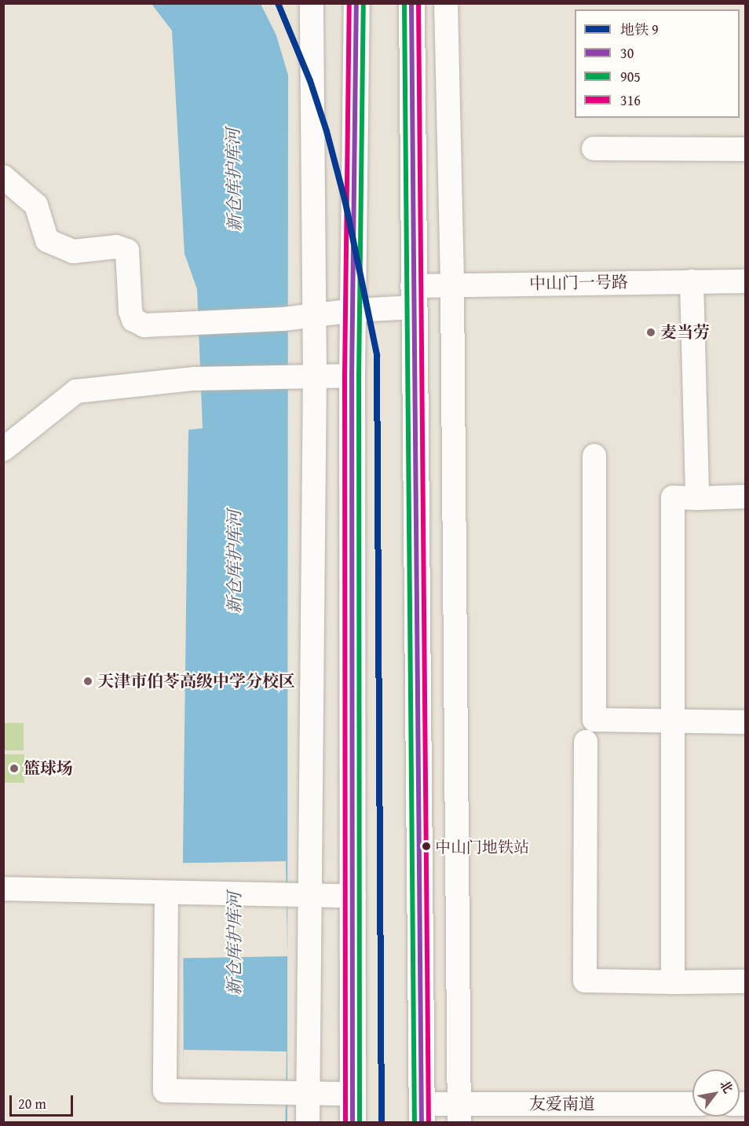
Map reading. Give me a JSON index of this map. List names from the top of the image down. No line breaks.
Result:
{"streets":{"street":["中山门一号路","友爱南道"]},"water":["新仓库护库河"],"places":["麦当劳","天津市伯苓高级中学分校区","篮球场","中山门地铁站"],"lines":["metro line 9","transit line 30","transit line 905","transit line 316"],"legend":["地铁 9","30","905","316"],"scale_bar":"20 m","north":"top right"}
